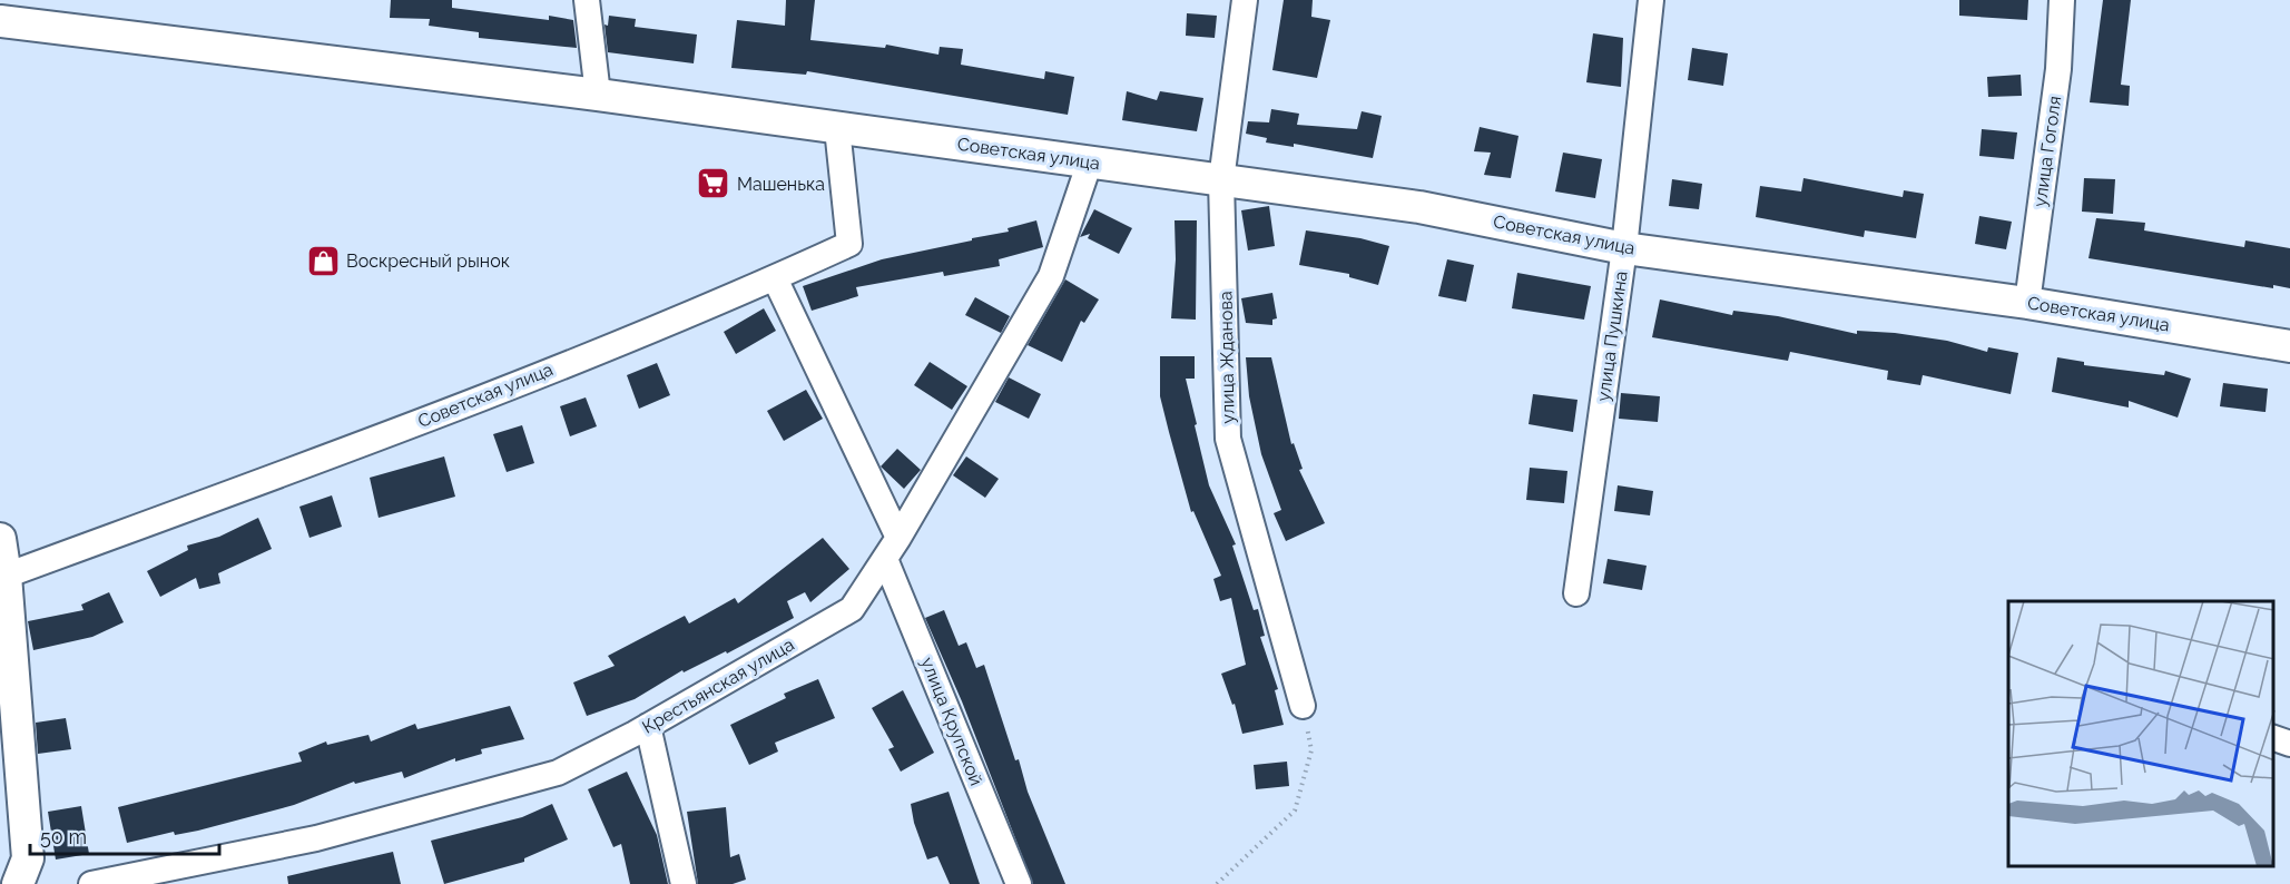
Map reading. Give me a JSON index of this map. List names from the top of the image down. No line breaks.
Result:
{"streets":{"street":["улица Гоголя","Советская улица","улица Пушкина","улица Жданова","Крестьянская улица","улица Крупской"]},"crossings":[["улица Гоголя","Советская улица"],["Советская улица","улица Пушкина"],["Советская улица","улица Жданова"],["Советская улица","Крестьянская улица"],["Крестьянская улица","улица Крупской"]],"places":{"supermarket":["Машенька"],"shop":["Воскресный рынок"]},"scale_bar":"50 m"}
